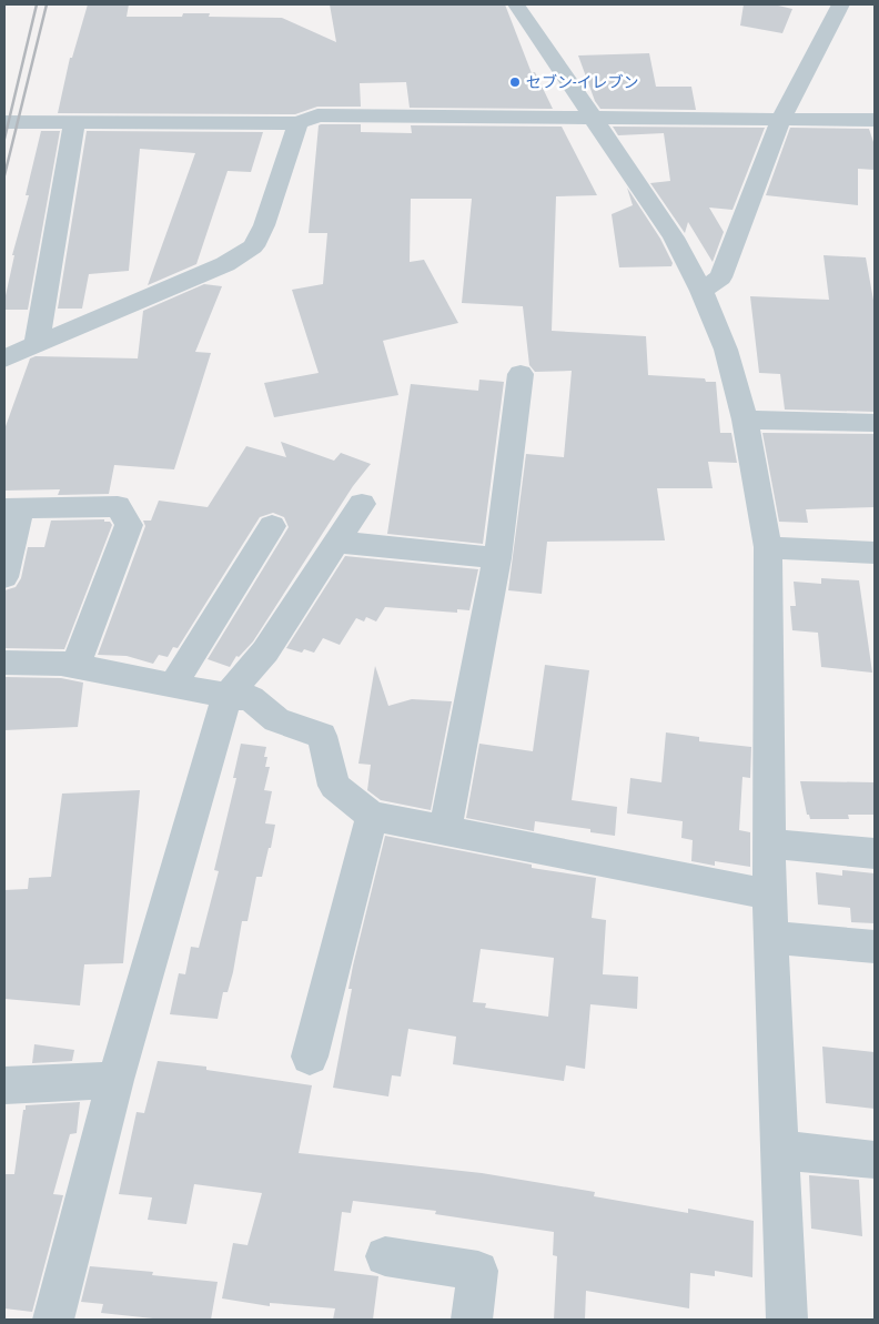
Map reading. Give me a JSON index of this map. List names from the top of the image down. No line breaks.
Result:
{"places":["セブン-イレブン"]}
